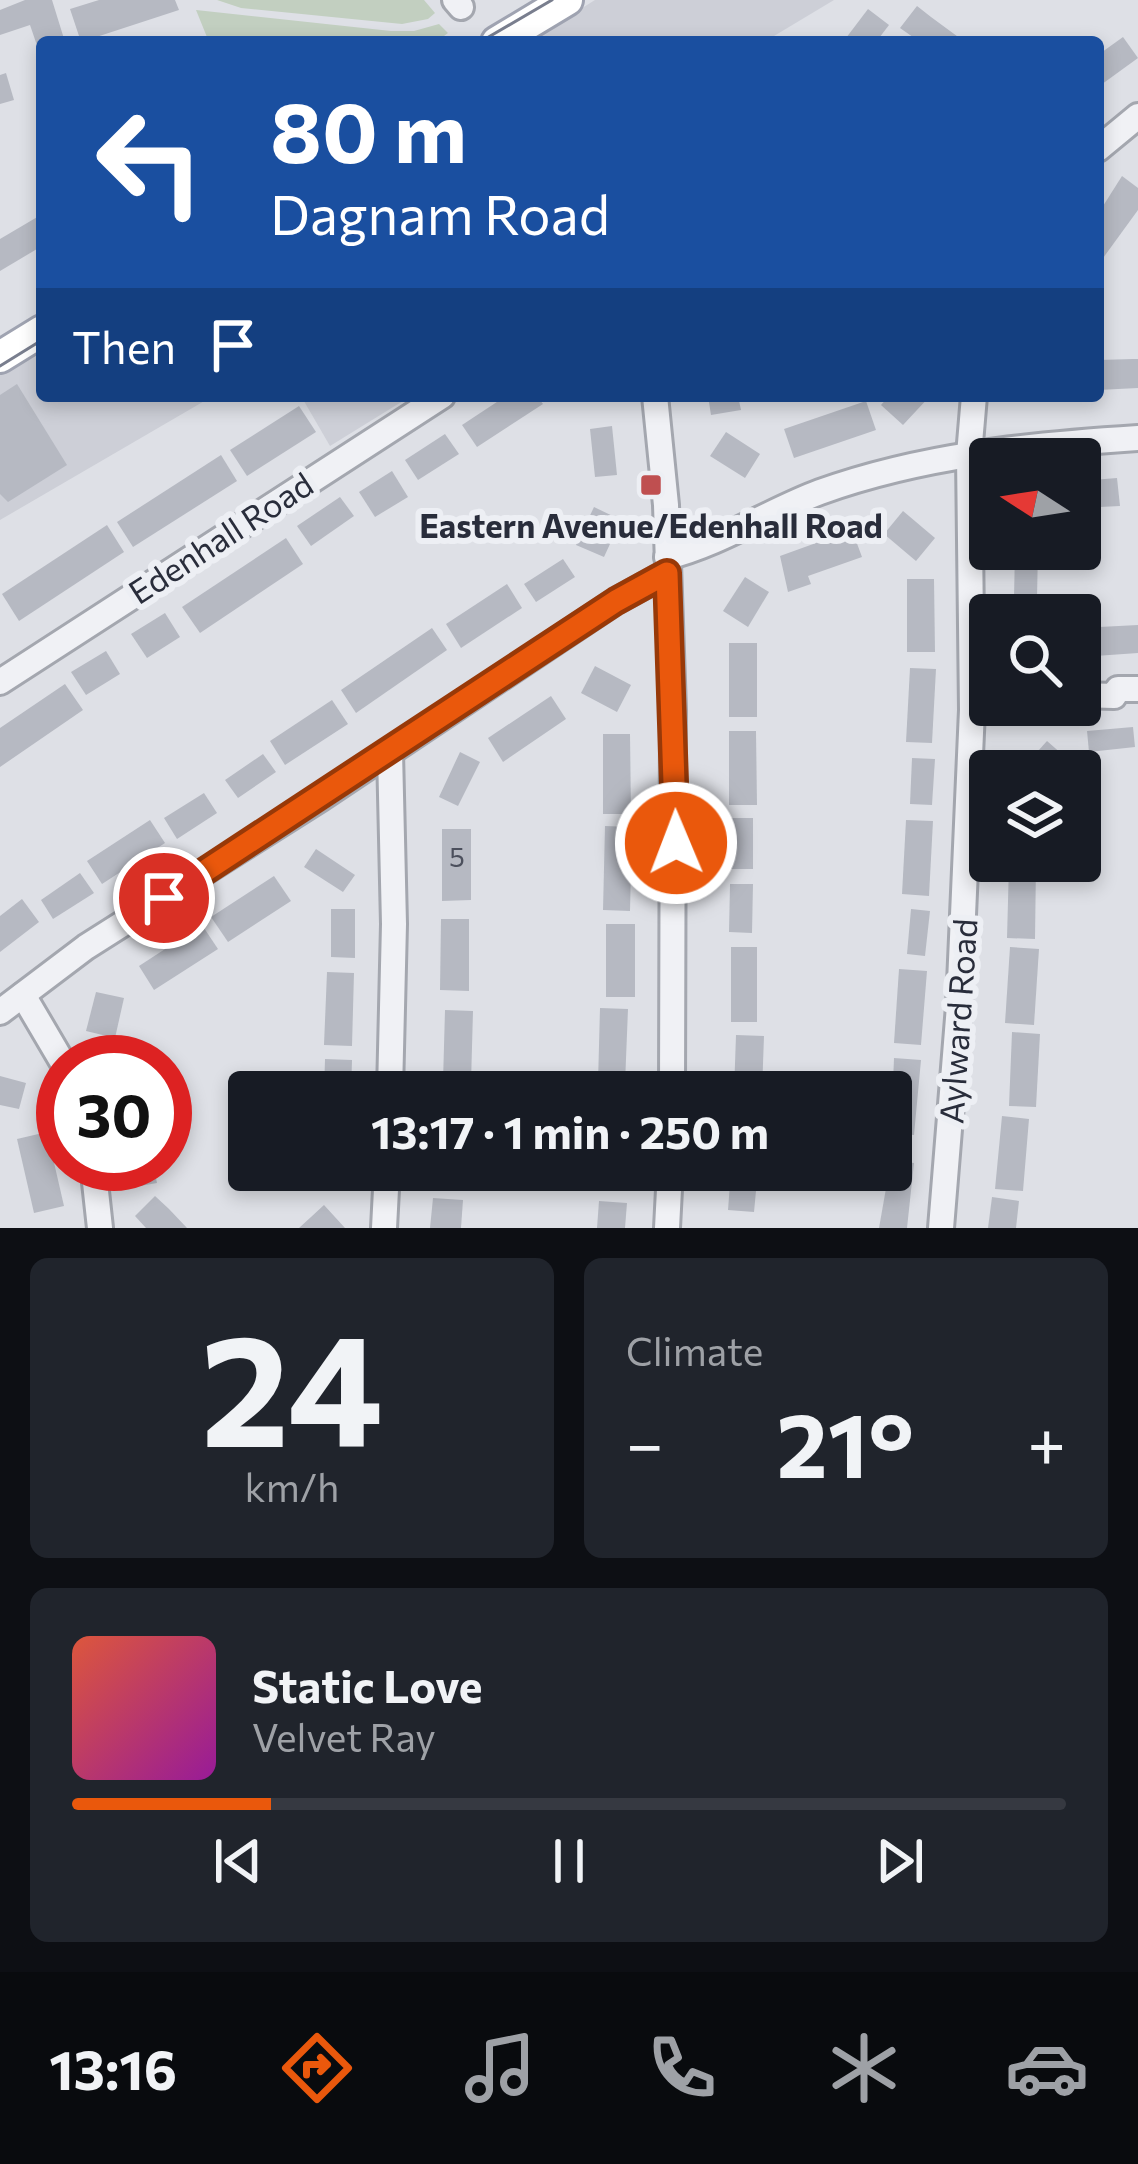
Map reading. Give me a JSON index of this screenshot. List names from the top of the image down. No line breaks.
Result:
{"streets":{"street":["Edenhall Road","Aylward Road"]},"places":{"transit":["Eastern Avenue/Edenhall Road"]},"house_numbers":["5"],"north":"left","page":{"turn":["80 m","Dagnam Road"],"then":"Then","limit":"30","trip":"13:17 · 1 min · 250 m","tile":[["24","km/h"],"Climate"],"heat":["−","21°","+"],"song":["Static Love","Velvet Ray"],"tabs":"13:16"}}
